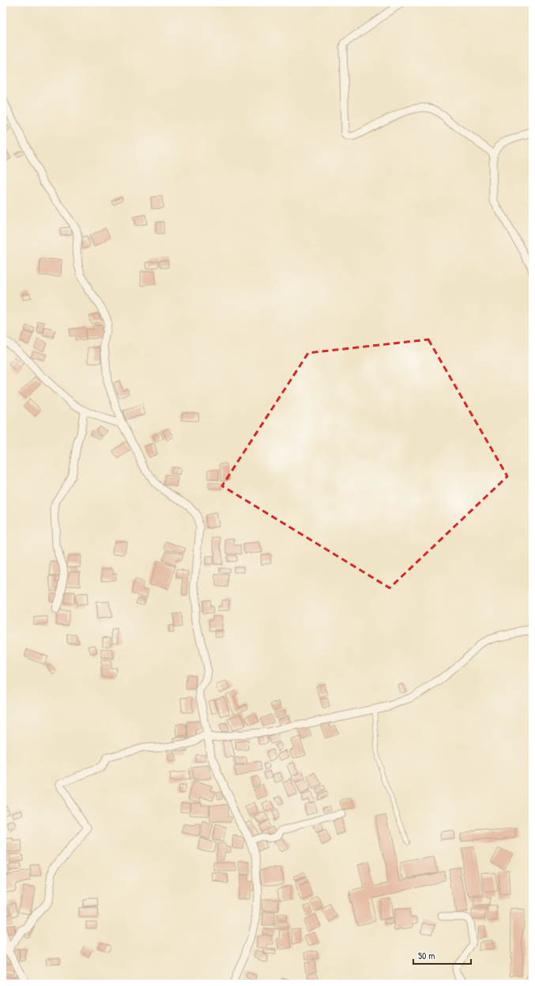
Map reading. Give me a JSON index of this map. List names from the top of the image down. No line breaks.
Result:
{"scale_bar":"50 m"}
